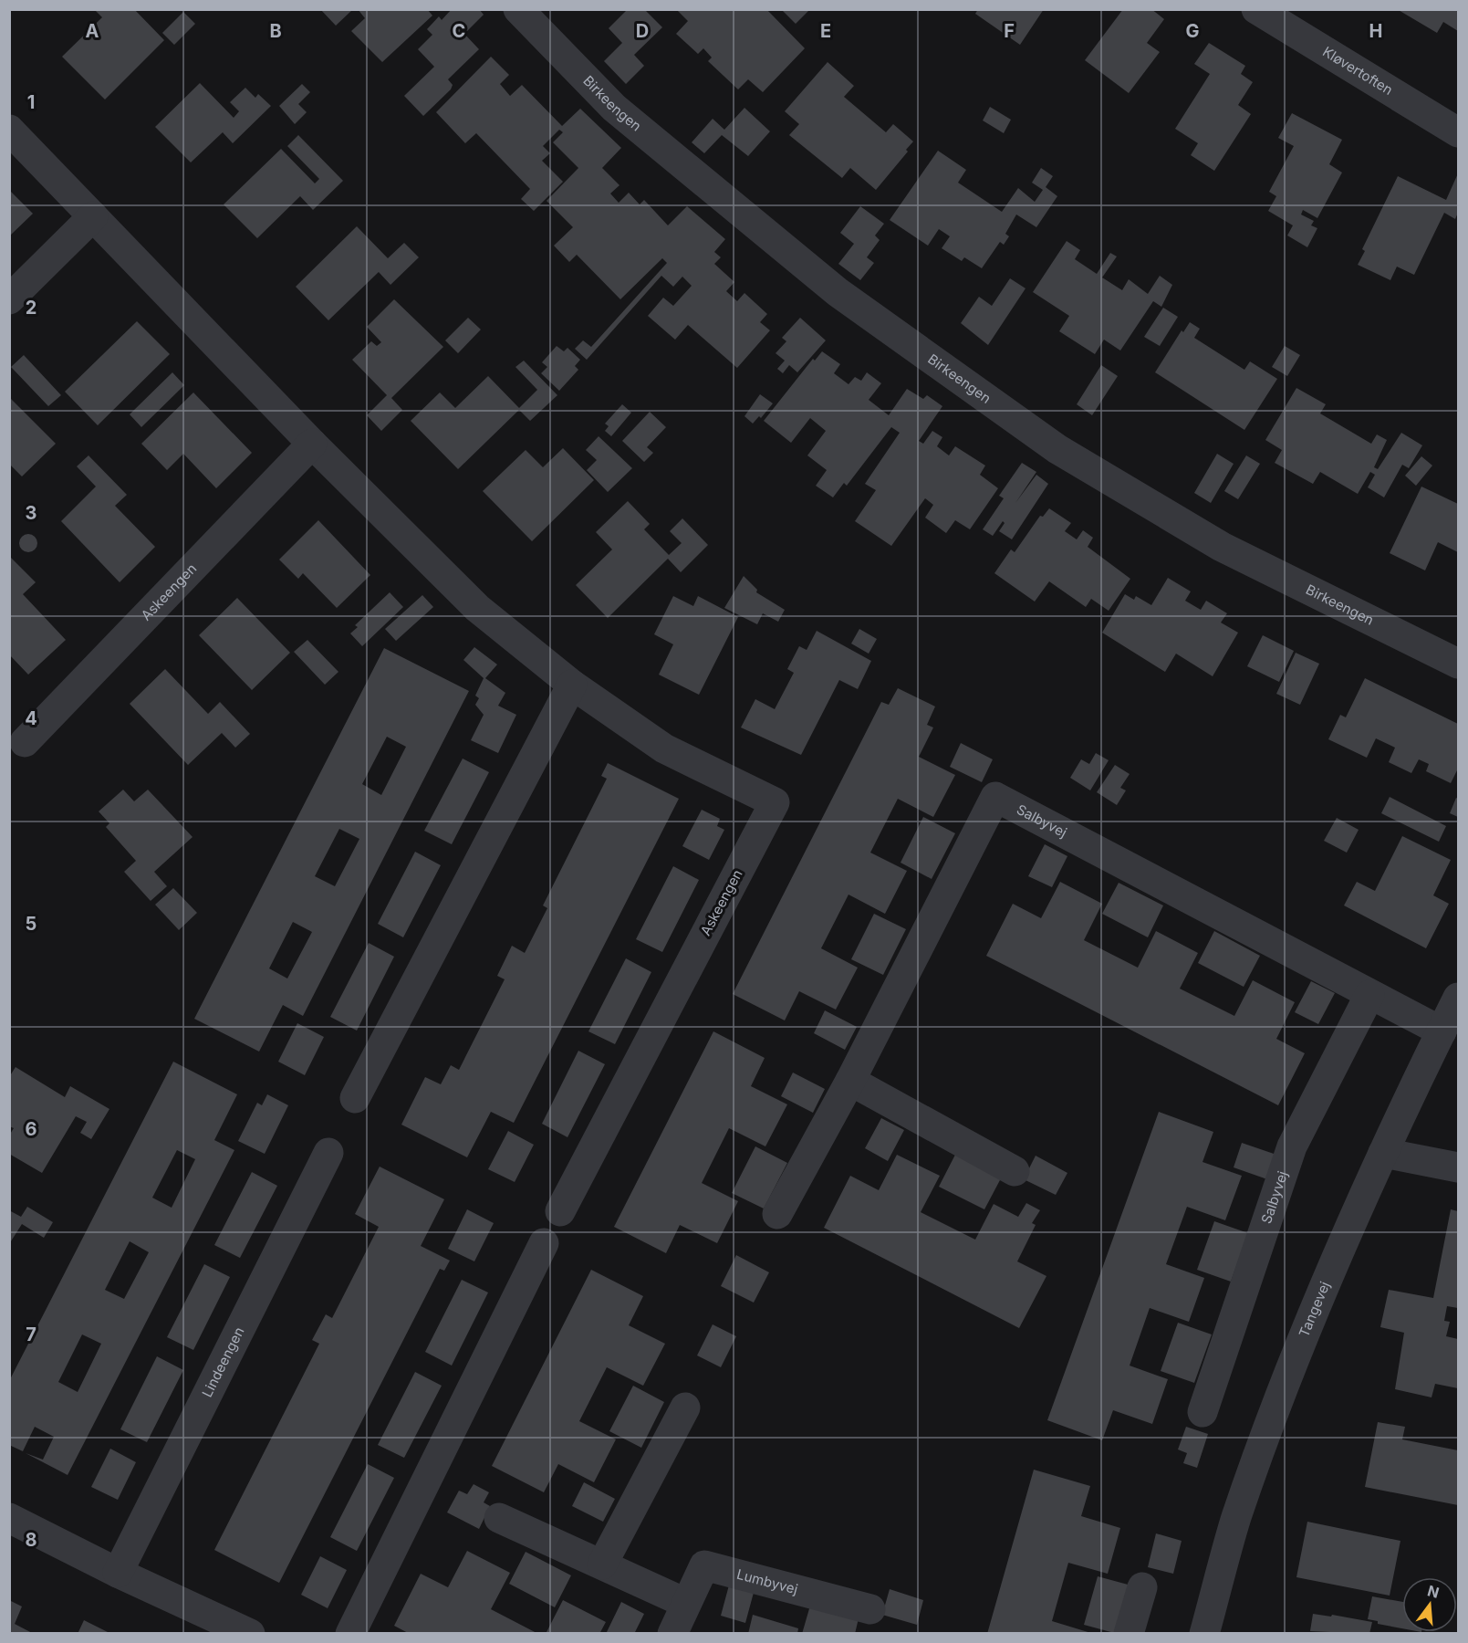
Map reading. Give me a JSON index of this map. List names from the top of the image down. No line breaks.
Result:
{"streets":{"street":["Kløvertoften","Birkeengen","Askeengen","Salbyvej","Tangevej","Lindeengen","Lumbyvej"]},"crossings":[["Salbyvej","Tangevej"]],"north":"top","grid":{"columns":["A","B","C","D","E","F","G","H"],"rows":["1","2","3","4","5","6","7","8"]}}
